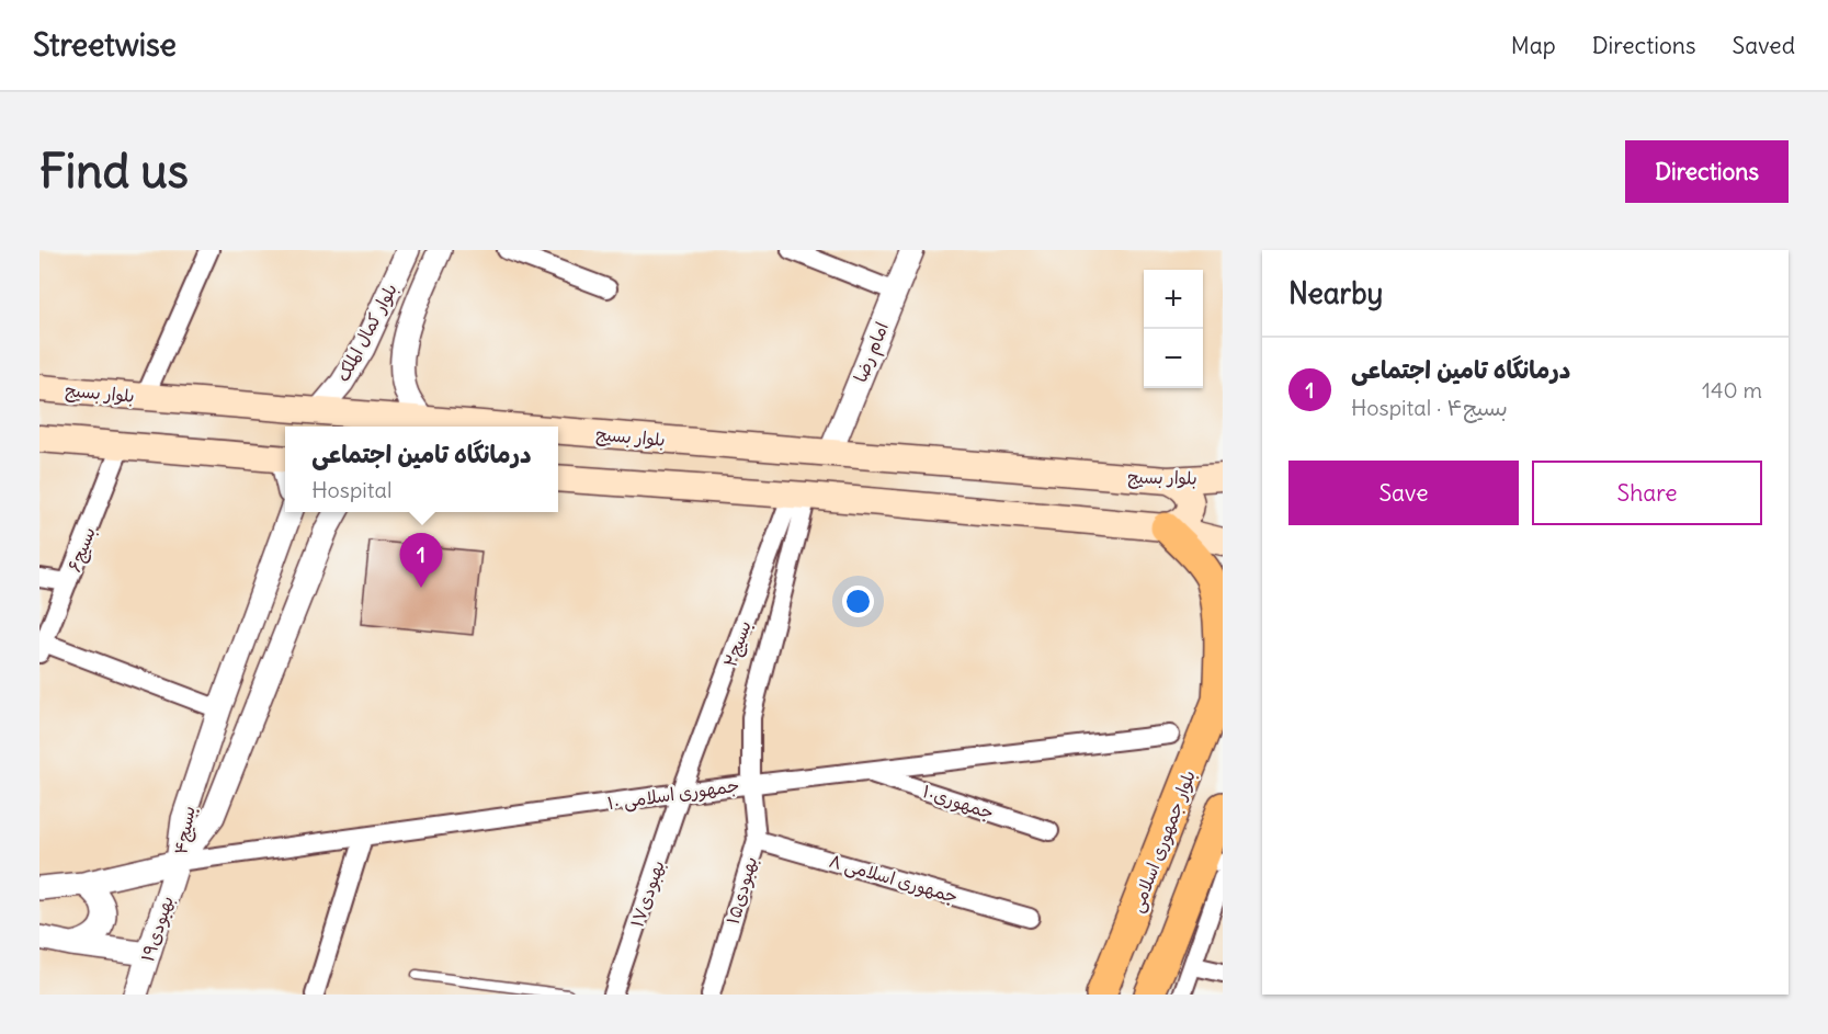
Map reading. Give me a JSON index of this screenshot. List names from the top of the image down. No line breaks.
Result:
{"streets":{"main road":["بلوار بسیج","بلوار جمهوری اسلامی"],"street":["بلوار کمال الملک","امام رضا","بسیج۶","بسیج۲","جمهوری اسلامی ۱۰","جمهوری۱۰","بسیج۴","جمهوری اسلامی ۸","بهبودی۱۵","بهبودی۱۷","بهبودی۱۹"]},"crossings":[["بلوار کمال الملک","بلوار بسیج"],["امام رضا","بلوار بسیج"],["بسیج۲","جمهوری اسلامی ۱۰"],["بسیج۲","بهبودی۱۵"],["بسیج۲","بهبودی۱۷"],["جمهوری اسلامی ۱۰","جمهوری۱۰"],["جمهوری اسلامی ۱۰","بسیج۴"],["جمهوری اسلامی ۱۰","بهبودی۱۵"],["جمهوری اسلامی ۱۰","بهبودی۱۷"],["جمهوری اسلامی ۱۰","بهبودی۱۹"],["بسیج۴","بهبودی۱۹"],["جمهوری اسلامی ۸","بهبودی۱۵"]],"page":{"header":"Streetwise","nav":["Map","Directions","Saved"],"buttons":["Directions",["Save","Share"]],"title":"Find us","heading":"Nearby","map_buttons":["+","−"],"list":[{"mark":"1","name":"درمانگاه تامین اجتماعی","note":"Hospital · بسیج۴","value":"140 m"}],"popup":["درمانگاه تامین اجتماعی","Hospital"],"pins":"1"}}
